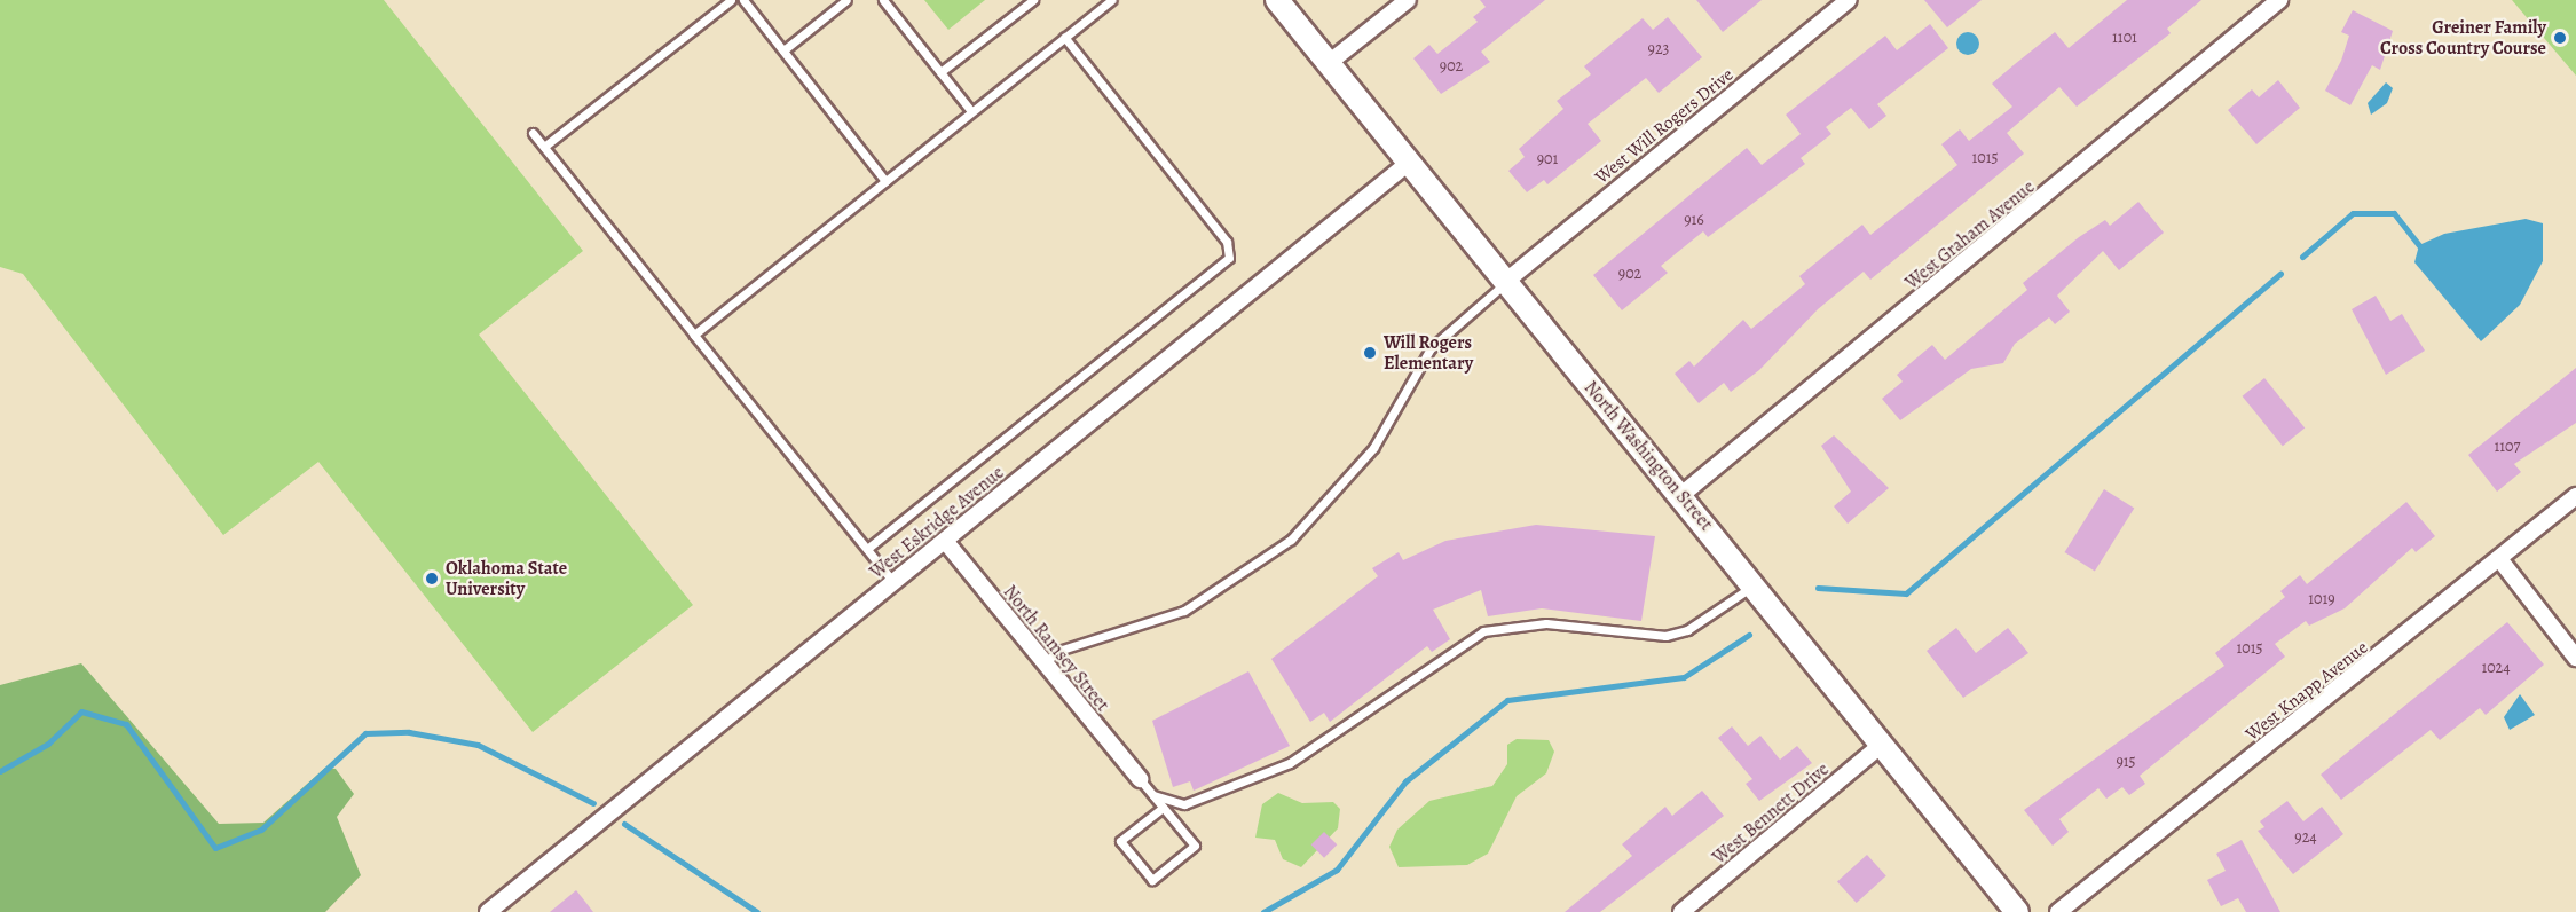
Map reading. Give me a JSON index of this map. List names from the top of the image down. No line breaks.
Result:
{"streets":{"main road":["North Washington Street"],"street":["West Will Rogers Drive","West Graham Avenue","West Eskridge Avenue","North Ramsey Street","West Knapp Avenue","West Bennett Drive"]},"crossings":[["West Will Rogers Drive","North Washington Street"],["West Graham Avenue","North Washington Street"],["North Washington Street","West Eskridge Avenue"],["North Washington Street","West Bennett Drive"],["West Eskridge Avenue","North Ramsey Street"]],"places":["Greiner Family Cross Country Course","Will Rogers Elementary","Oklahoma State University"],"house_numbers":["1101","923","902","1015","901","916","902","1107","1019","1015","1024","915","924"]}
